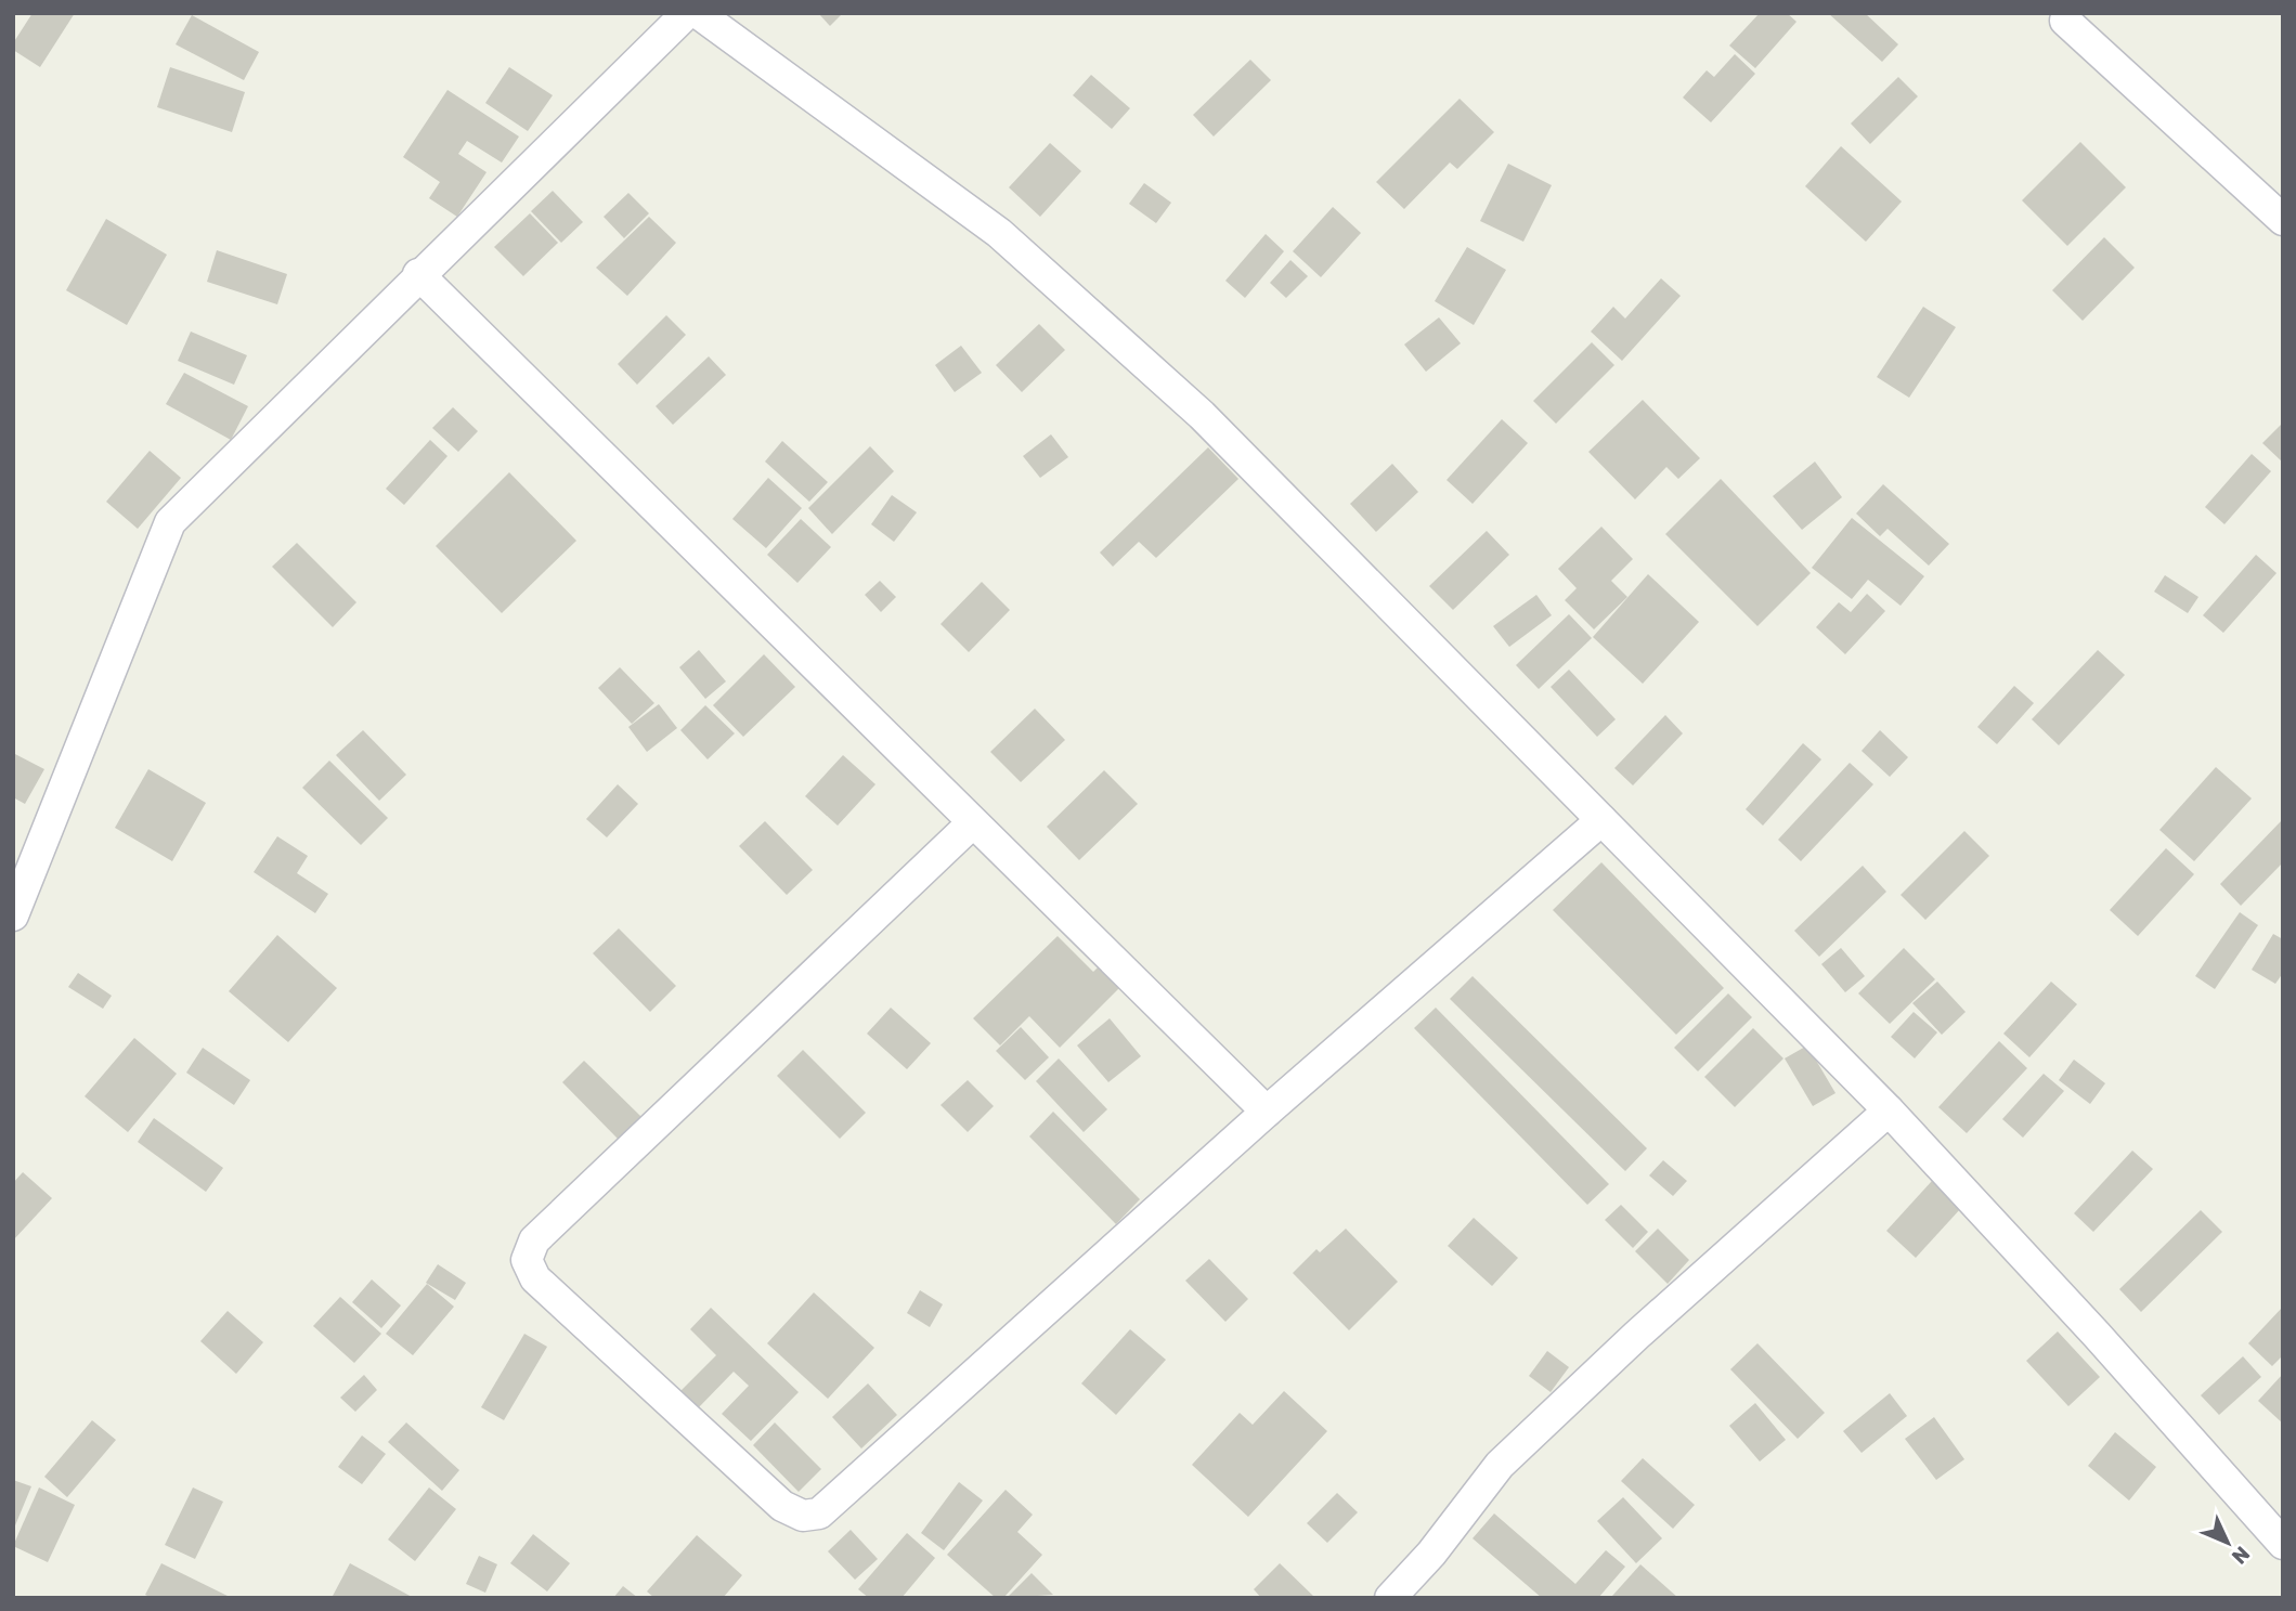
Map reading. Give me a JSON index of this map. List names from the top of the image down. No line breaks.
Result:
{"north":"bottom right"}
